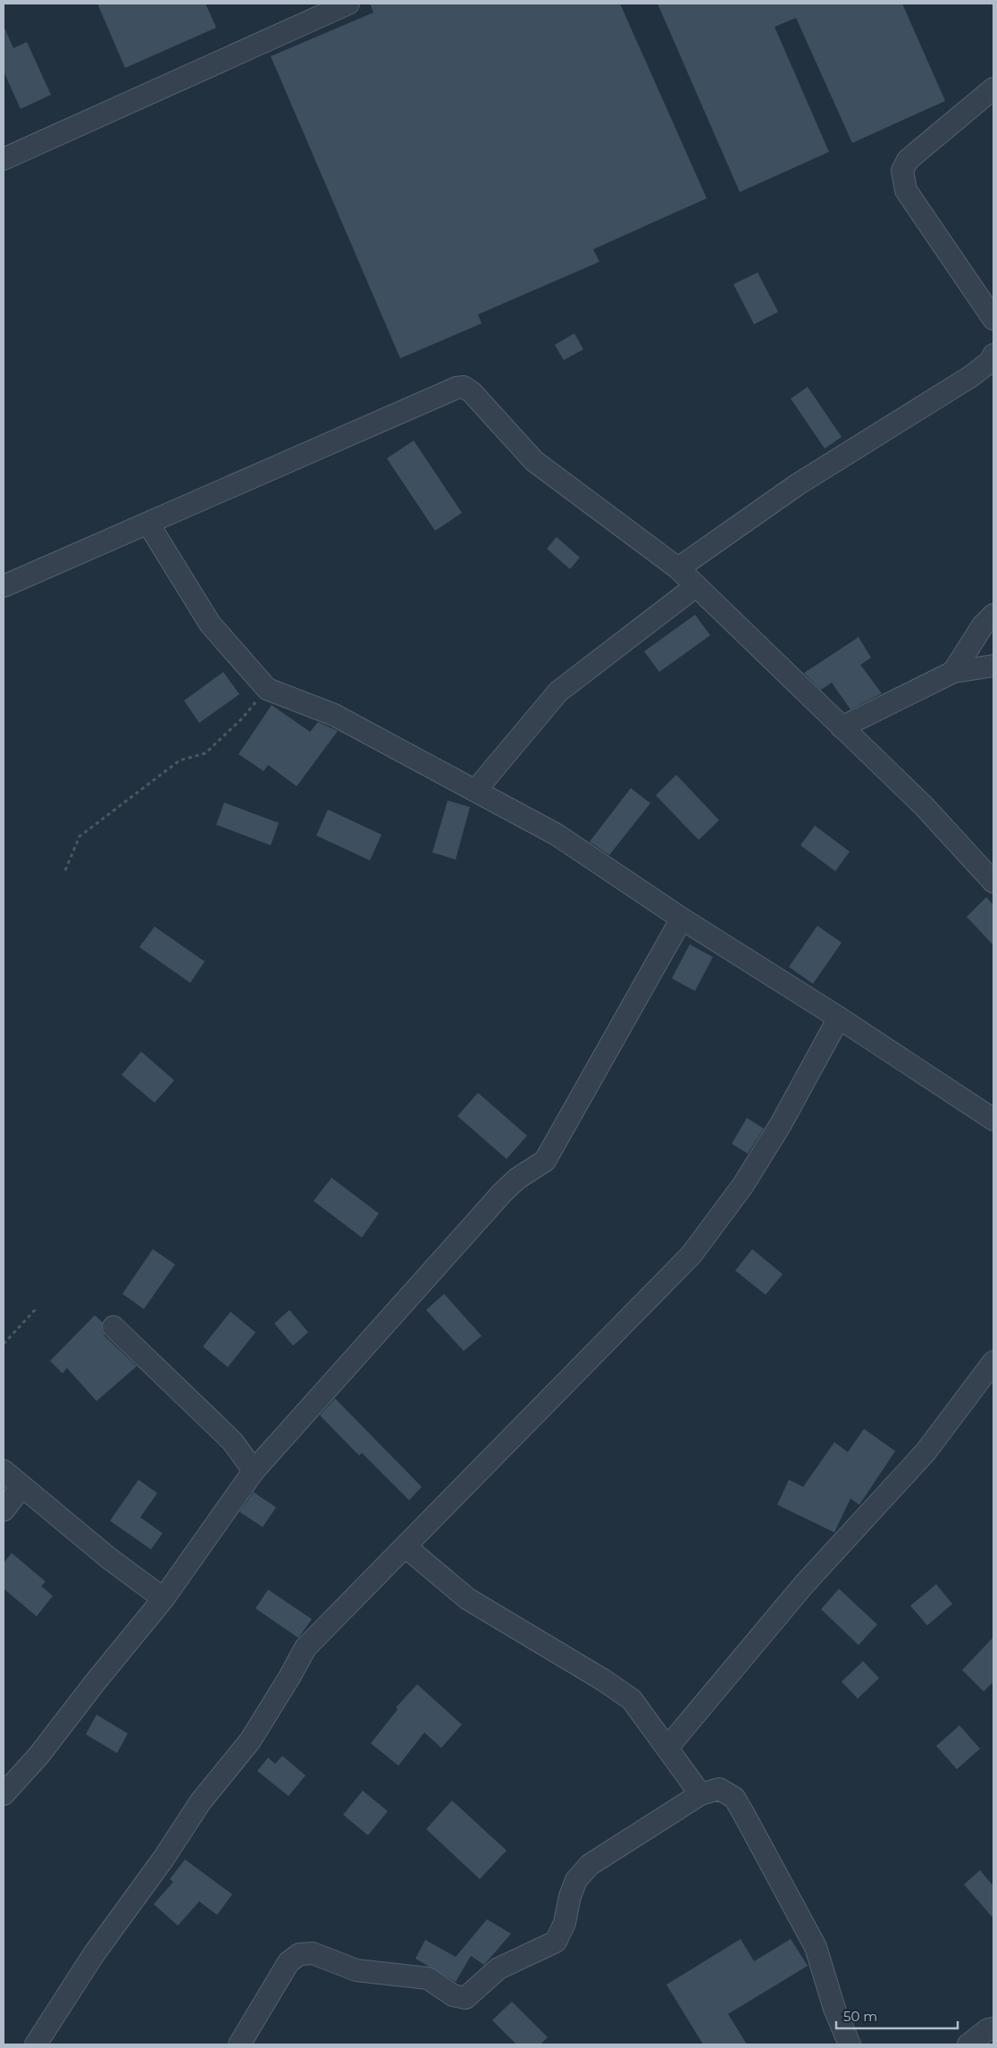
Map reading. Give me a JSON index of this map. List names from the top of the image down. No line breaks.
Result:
{"scale_bar":"50 m"}
